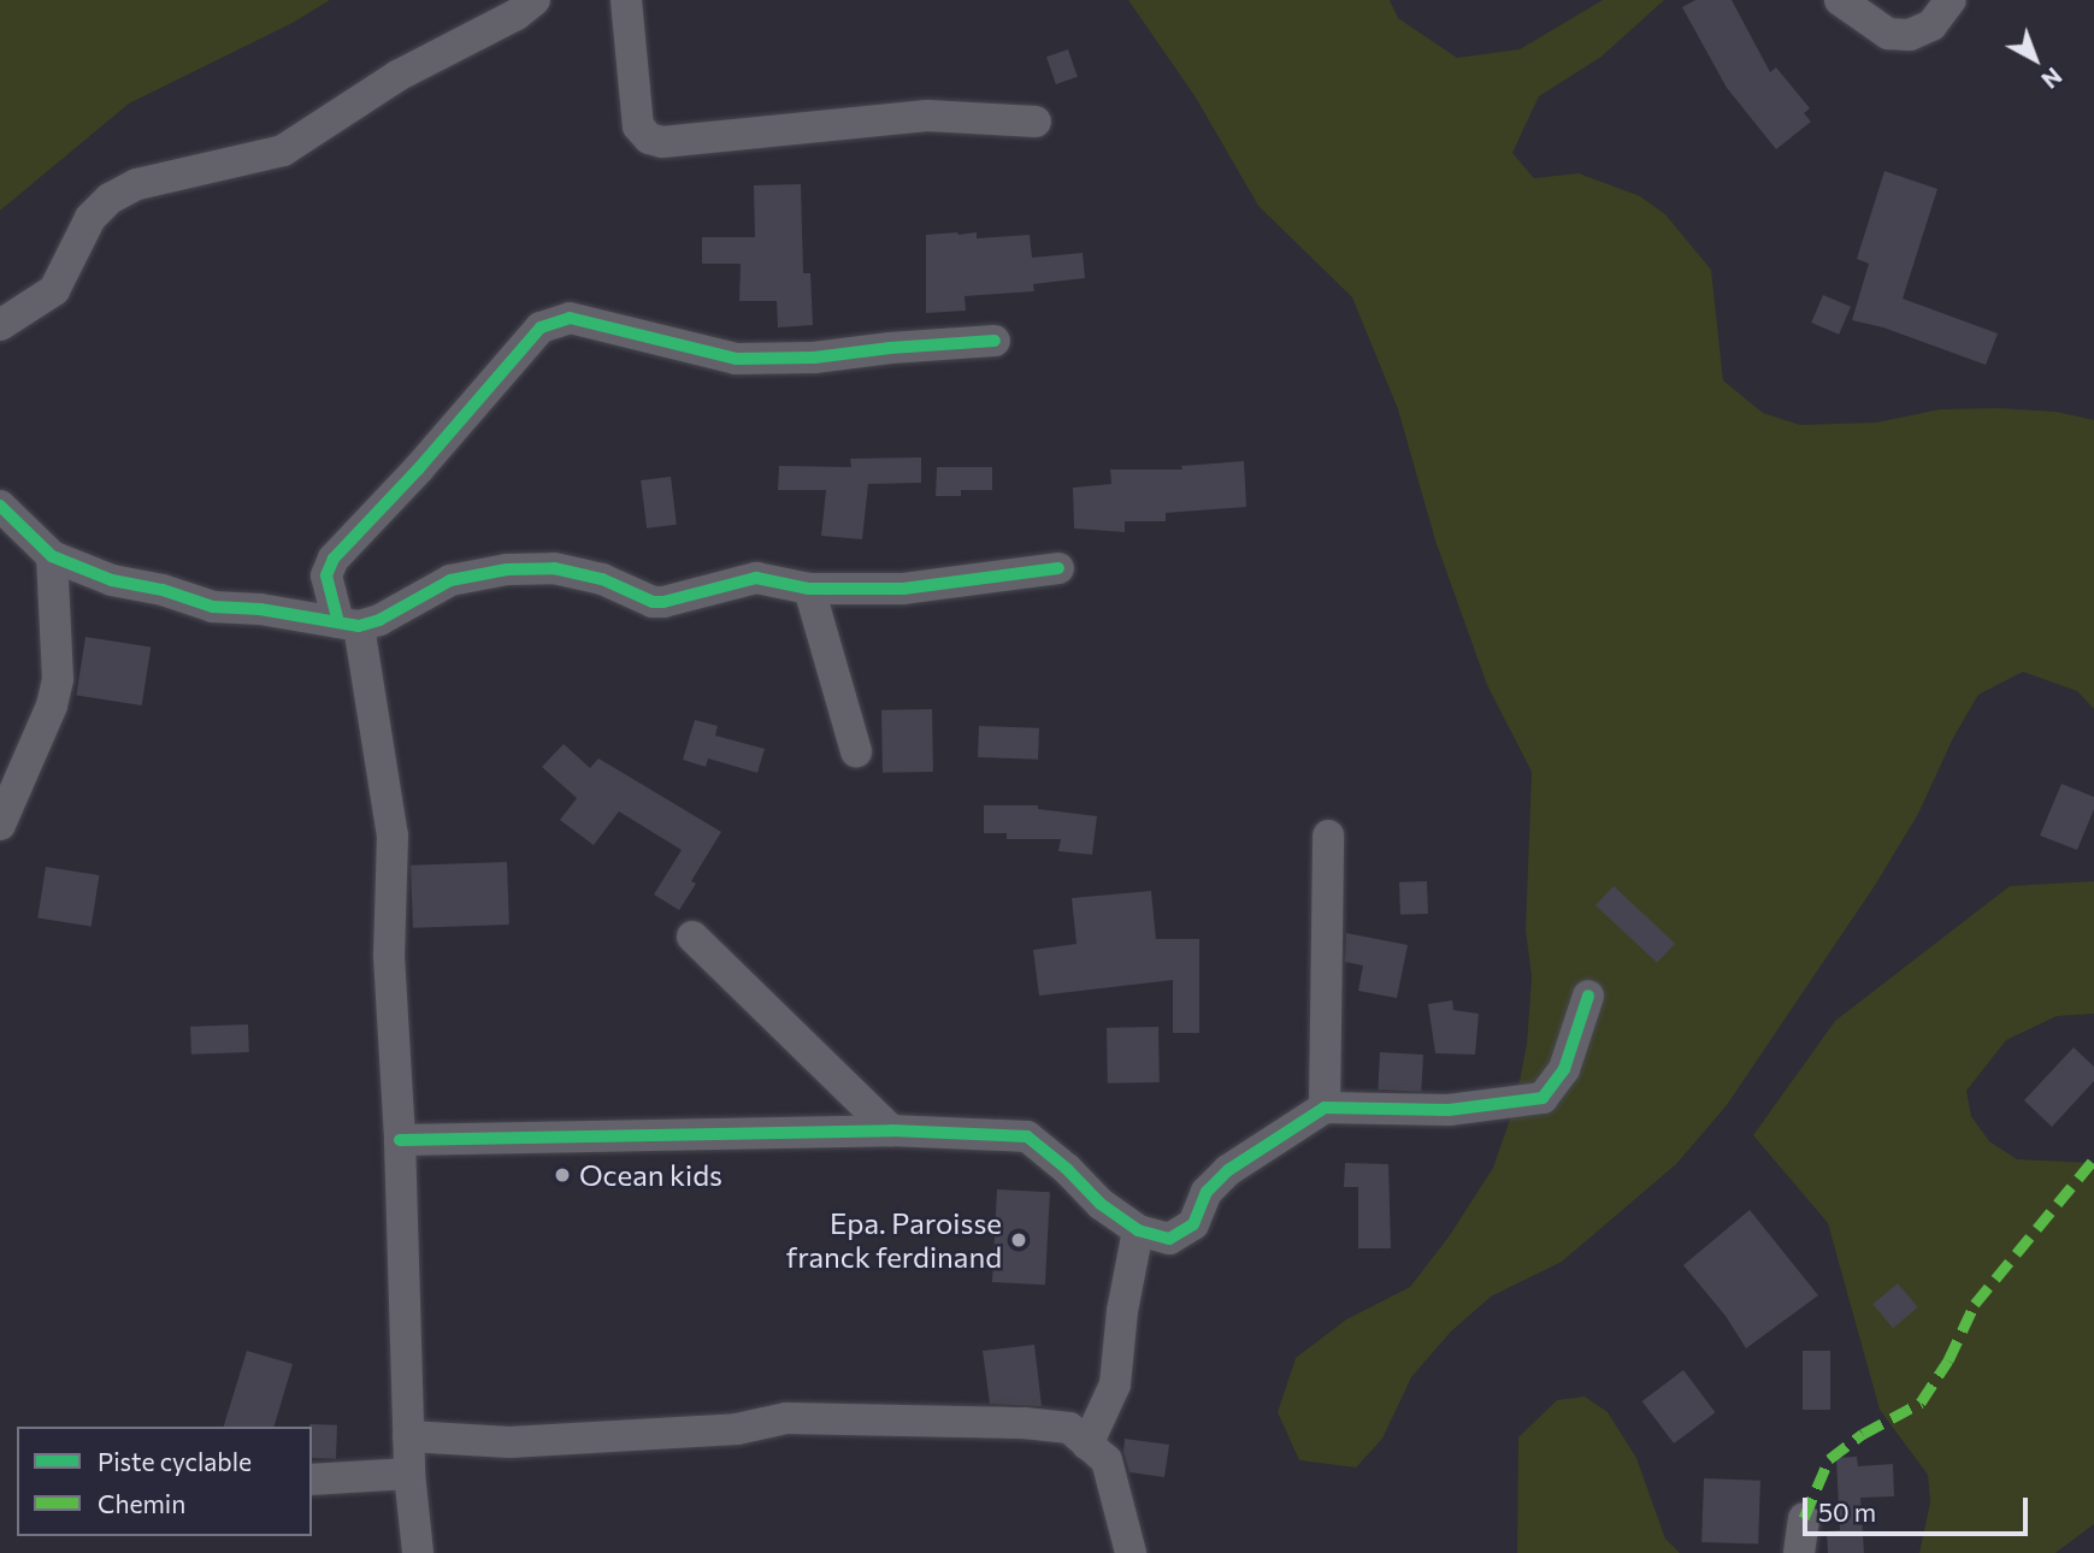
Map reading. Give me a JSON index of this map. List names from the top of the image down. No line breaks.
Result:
{"places":["Ocean kids","Epa. Paroisse franck ferdinand"],"legend":["Piste cyclable","Chemin"],"scale_bar":"50 m","north":"bottom right"}
